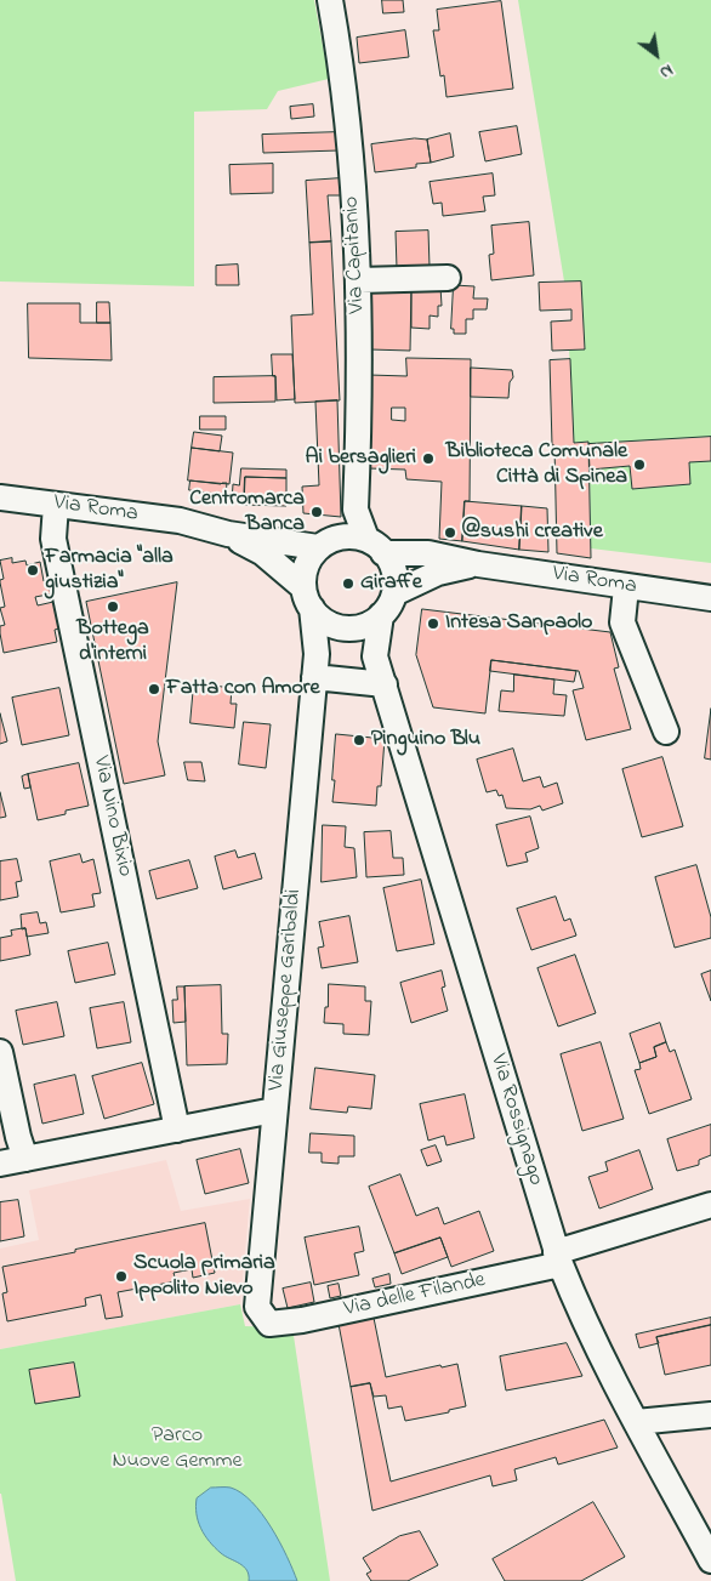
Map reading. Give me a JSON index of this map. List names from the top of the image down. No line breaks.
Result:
{"streets":{"street":["Via Capitanio","Via Roma","Via Nino Bixio","Via Giuseppe Garibaldi","Via Rossignago","Via delle Filande"]},"crossings":[["Via Capitanio","Via Roma"],["Via Capitanio","Via Giuseppe Garibaldi"],["Via Capitanio","Via Rossignago"],["Via Roma","Via Nino Bixio"],["Via Roma","Via Giuseppe Garibaldi"],["Via Roma","Via Rossignago"],["Via Giuseppe Garibaldi","Via Rossignago"],["Via Giuseppe Garibaldi","Via delle Filande"],["Via Rossignago","Via delle Filande"]],"parks":["Parco Nuove Gemme"],"places":["Ai bersaglieri","Biblioteca Comunale Città di Spinea","Centromarca Banca","@sushi creative","Farmacia \"alla giustizia\"","Giraffe","Bottega d'interni","Intesa Sanpaolo","Fatta con Amore","Pinguino Blu","Scuola primaria Ippolito Nievo"],"north":"bottom right"}
